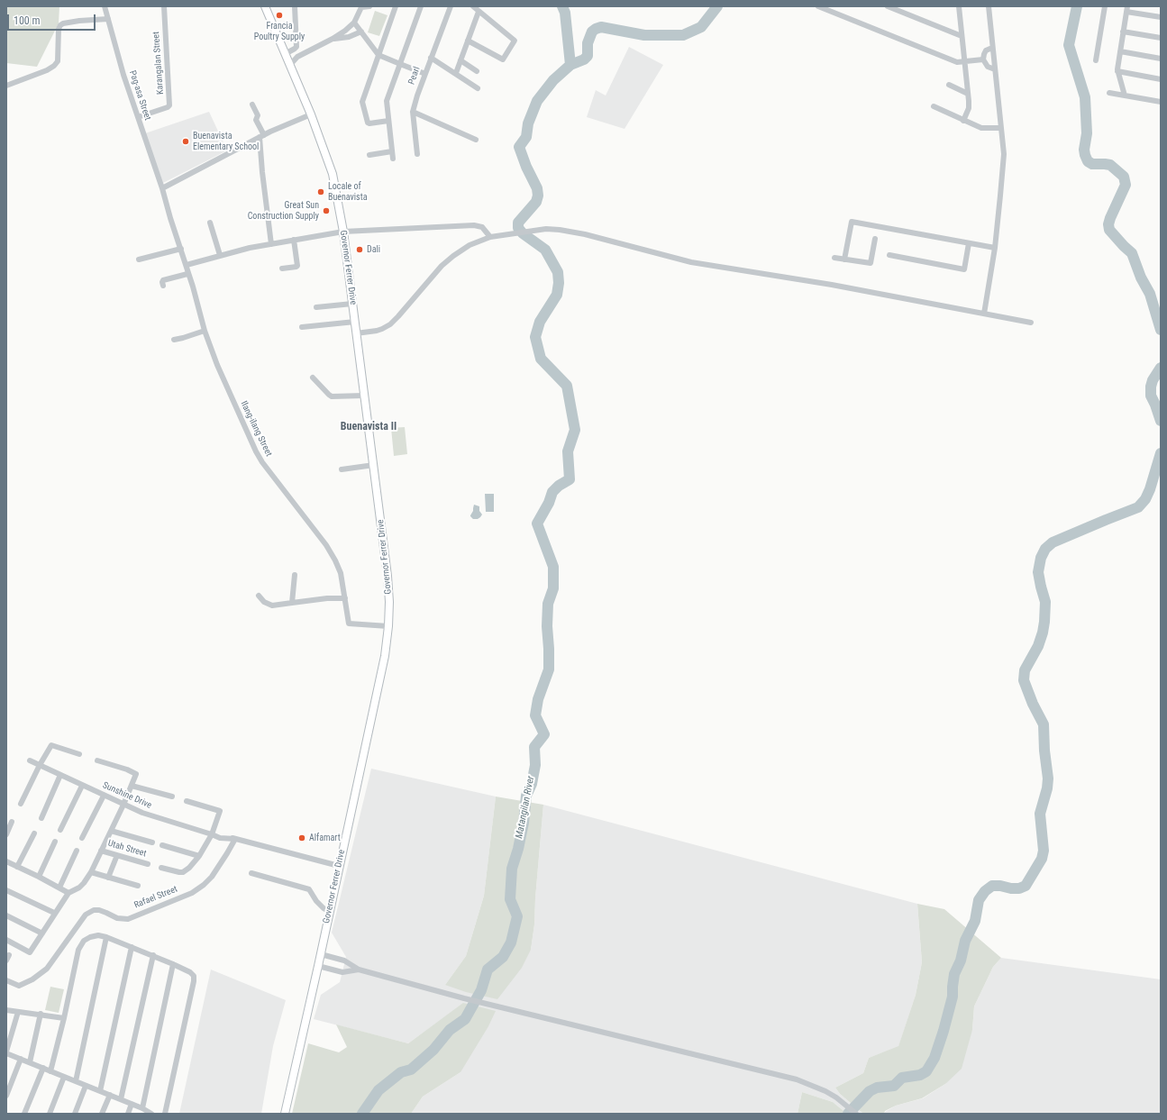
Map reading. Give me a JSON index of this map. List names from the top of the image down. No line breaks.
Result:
{"streets":{"main road":["Governor Ferrer Drive"],"street":["Karangalan Street","Pearl","Pag-asa Street","Ilang-ilang Street","Sunshine Drive","Utah Street","Rafael Street"]},"crossings":[["Karangalan Street","Pag-asa Street"],["Pag-asa Street","Ilang-ilang Street"],["Governor Ferrer Drive","Ilang-ilang Street"],["Governor Ferrer Drive","Sunshine Drive"],["Sunshine Drive","Rafael Street"]],"districts":["Buenavista II"],"water":["Matangilan River"],"places":["Francia Poultry Supply","Buenavista Elementary School","Locale of Buenavista","Great Sun Construction Supply","Dali","Alfamart"],"scale_bar":"100 m"}
